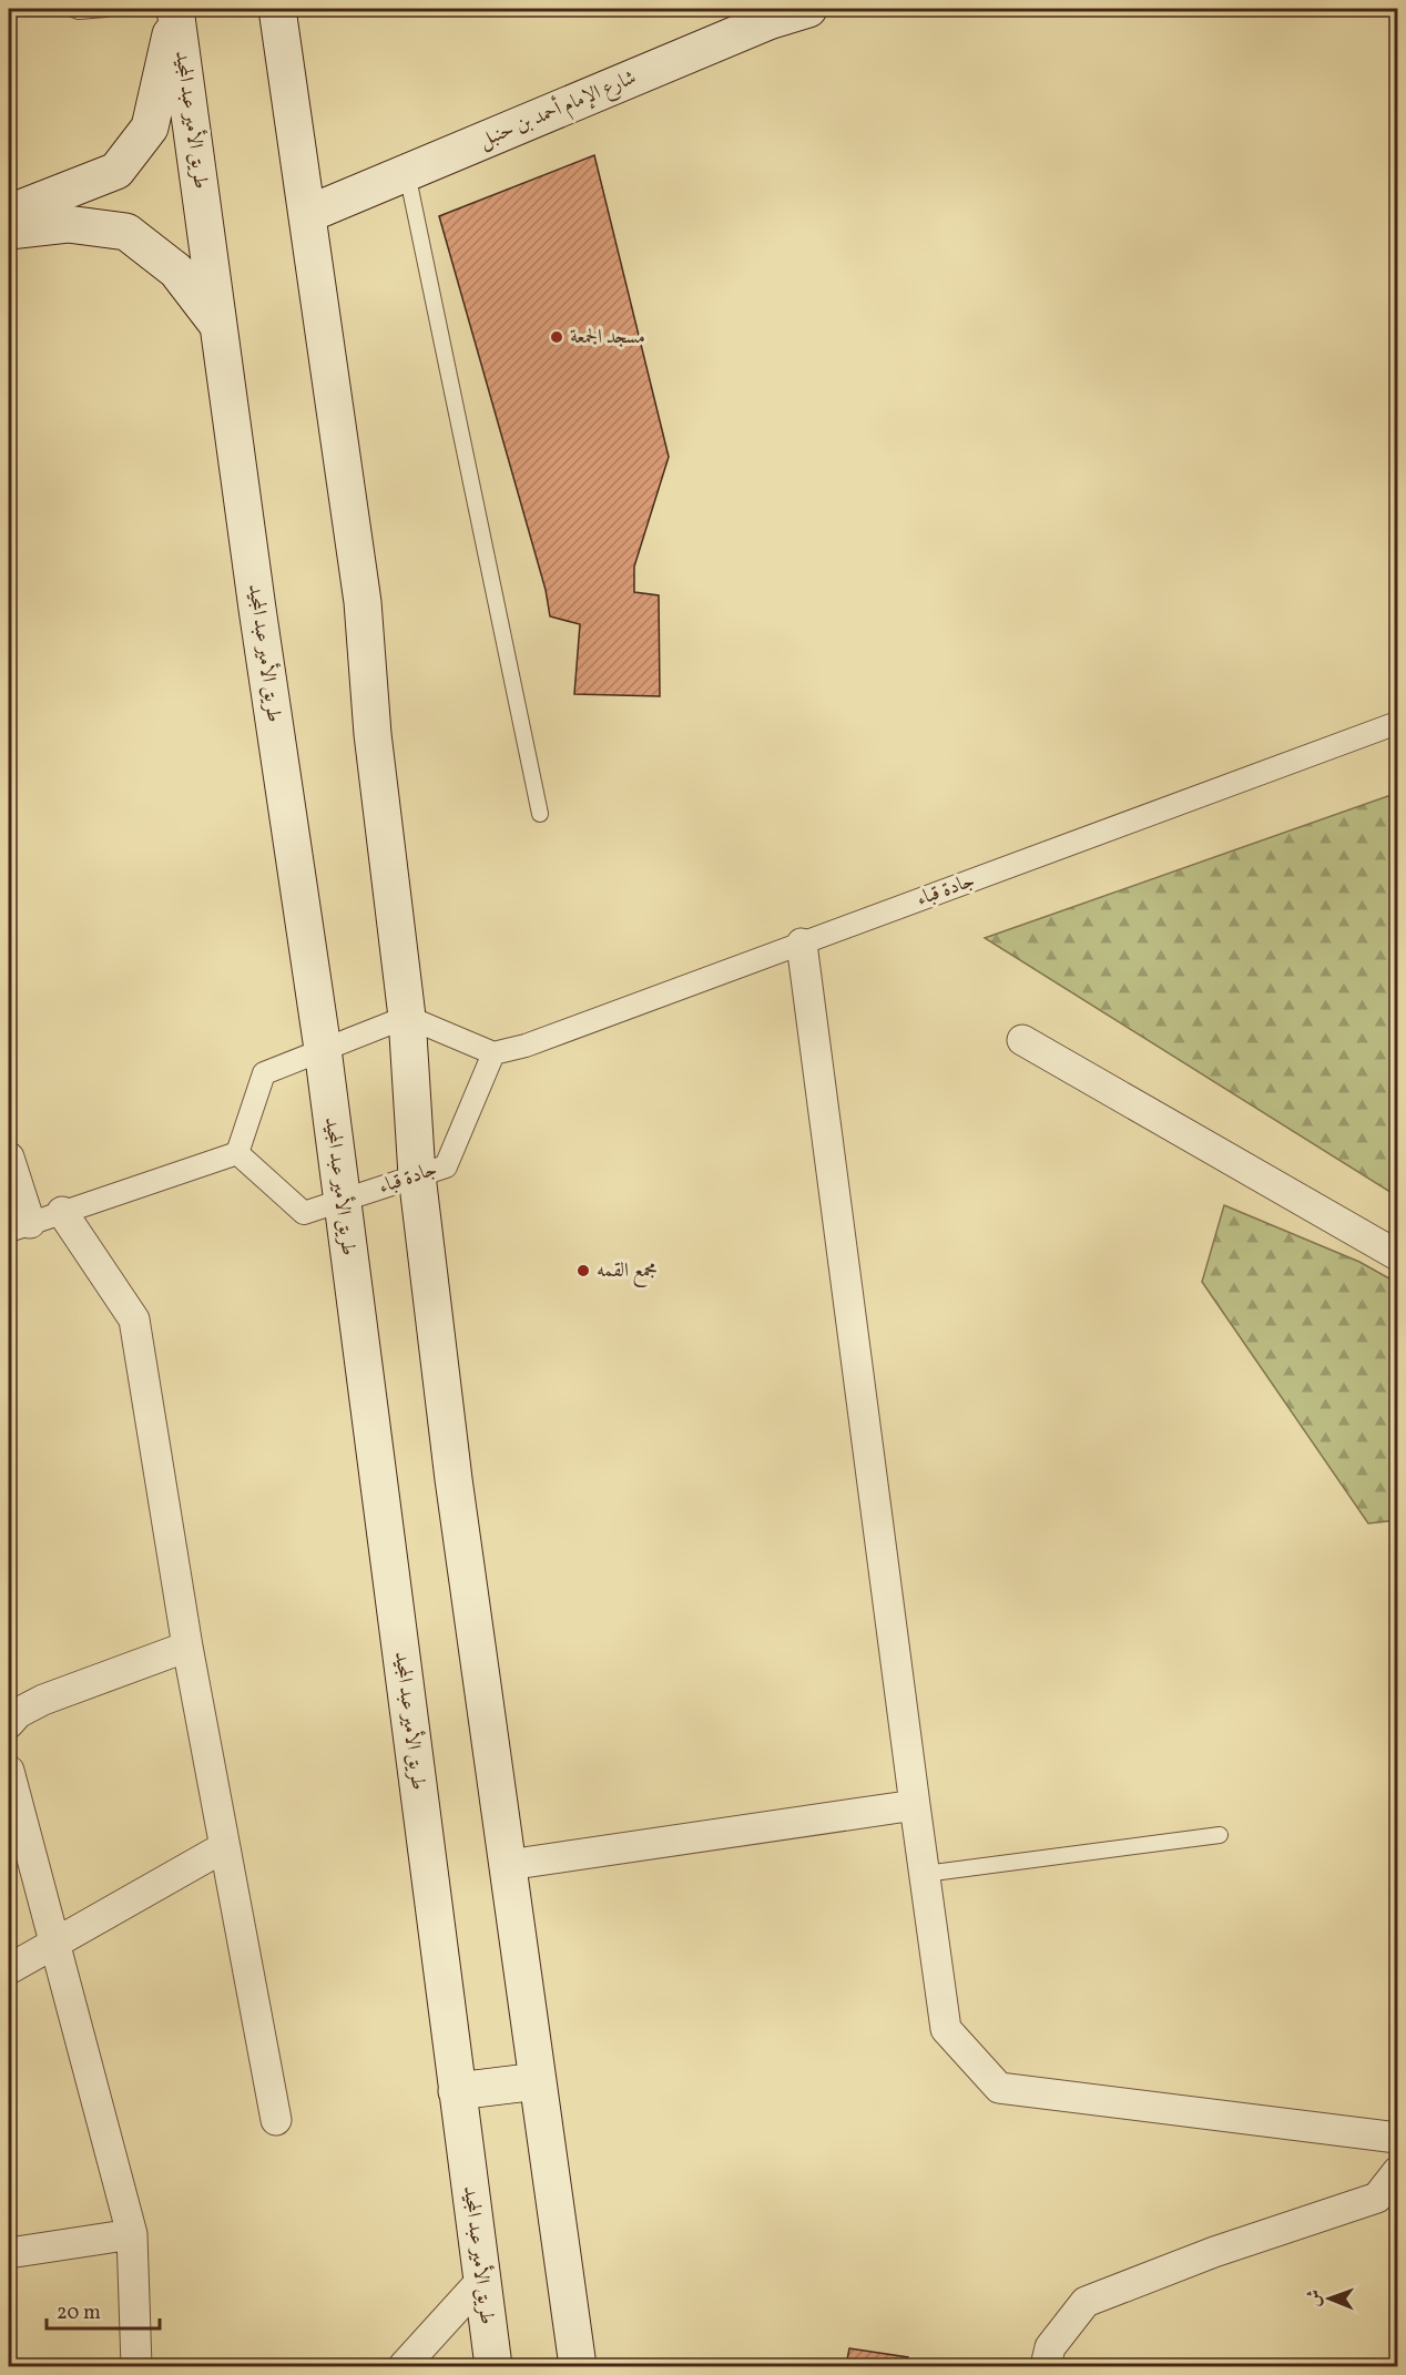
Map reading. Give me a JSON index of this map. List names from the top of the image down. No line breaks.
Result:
{"streets":{"main road":["شارع الإمام أحمد بن حنبل","طريق الأمير عبد المجيد"],"street":["جادة قباء"]},"crossings":[["طريق الأمير عبد المجيد","جادة قباء"]],"places":["مسجد الجمعة","مجمع القمه"],"scale_bar":"20 m","north":"left"}
